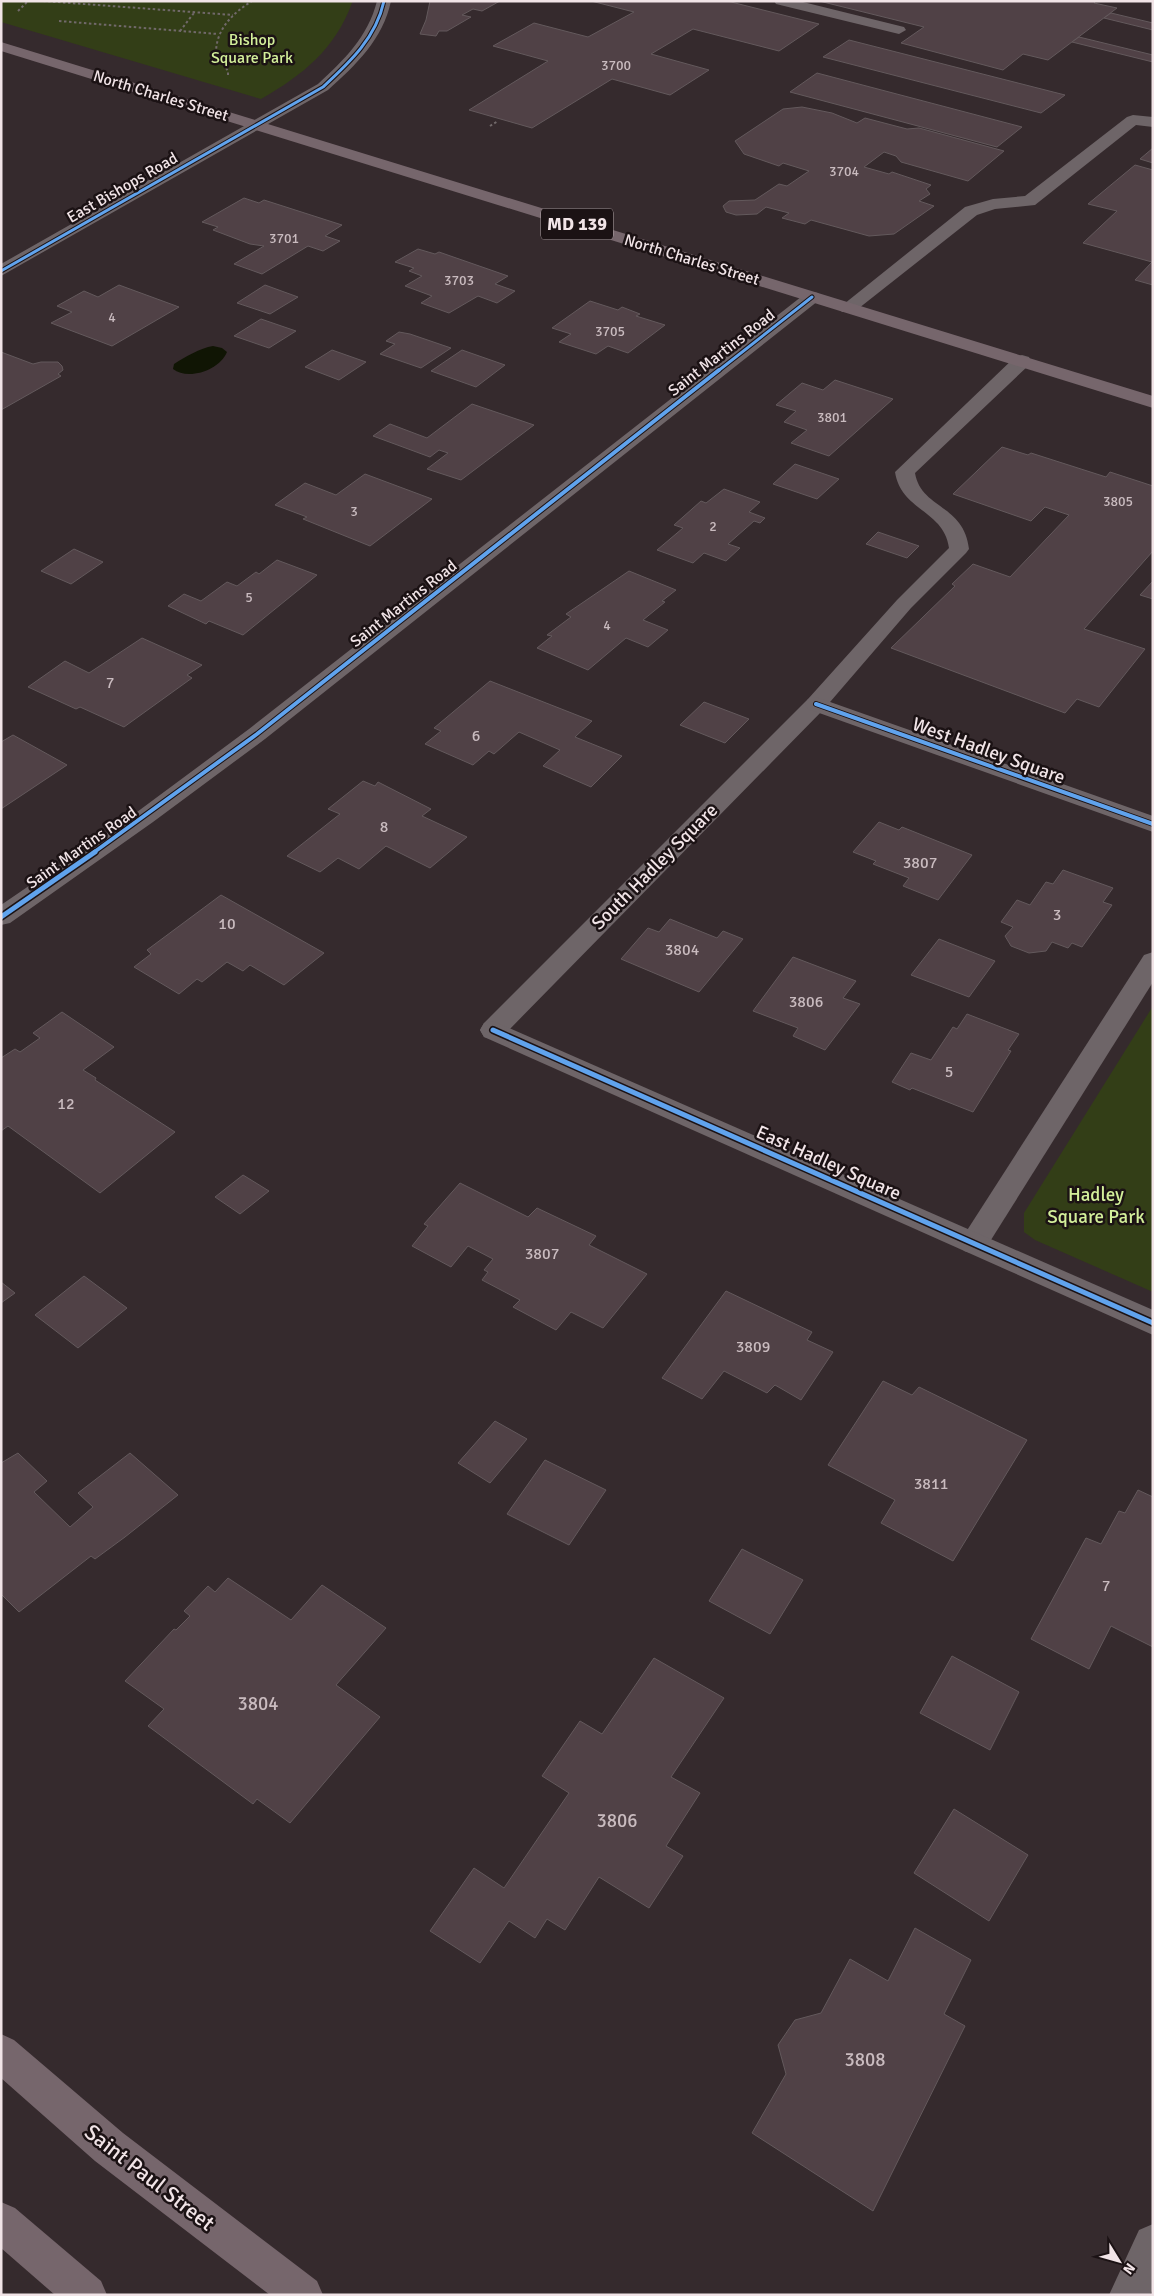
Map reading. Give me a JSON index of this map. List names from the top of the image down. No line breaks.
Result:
{"streets":{"main road":["North Charles Street","MD 139","Saint Paul Street"],"street":["East Bishops Road","Saint Martins Road","West Hadley Square","South Hadley Square","East Hadley Square"]},"crossings":[["North Charles Street","East Bishops Road"],["North Charles Street","Saint Martins Road"],["North Charles Street","South Hadley Square"],["West Hadley Square","South Hadley Square"],["South Hadley Square","East Hadley Square"]],"parks":["Bishop Square Park","Hadley Square Park"],"house_numbers":["3700","3704","3701","3703","4","3705","3801","3805","3","2","5","4","7","6","8","3807","3","10","3804","3806","5","12","3807","3809","3811","7","3804","3806","3808"],"north":"bottom right"}
